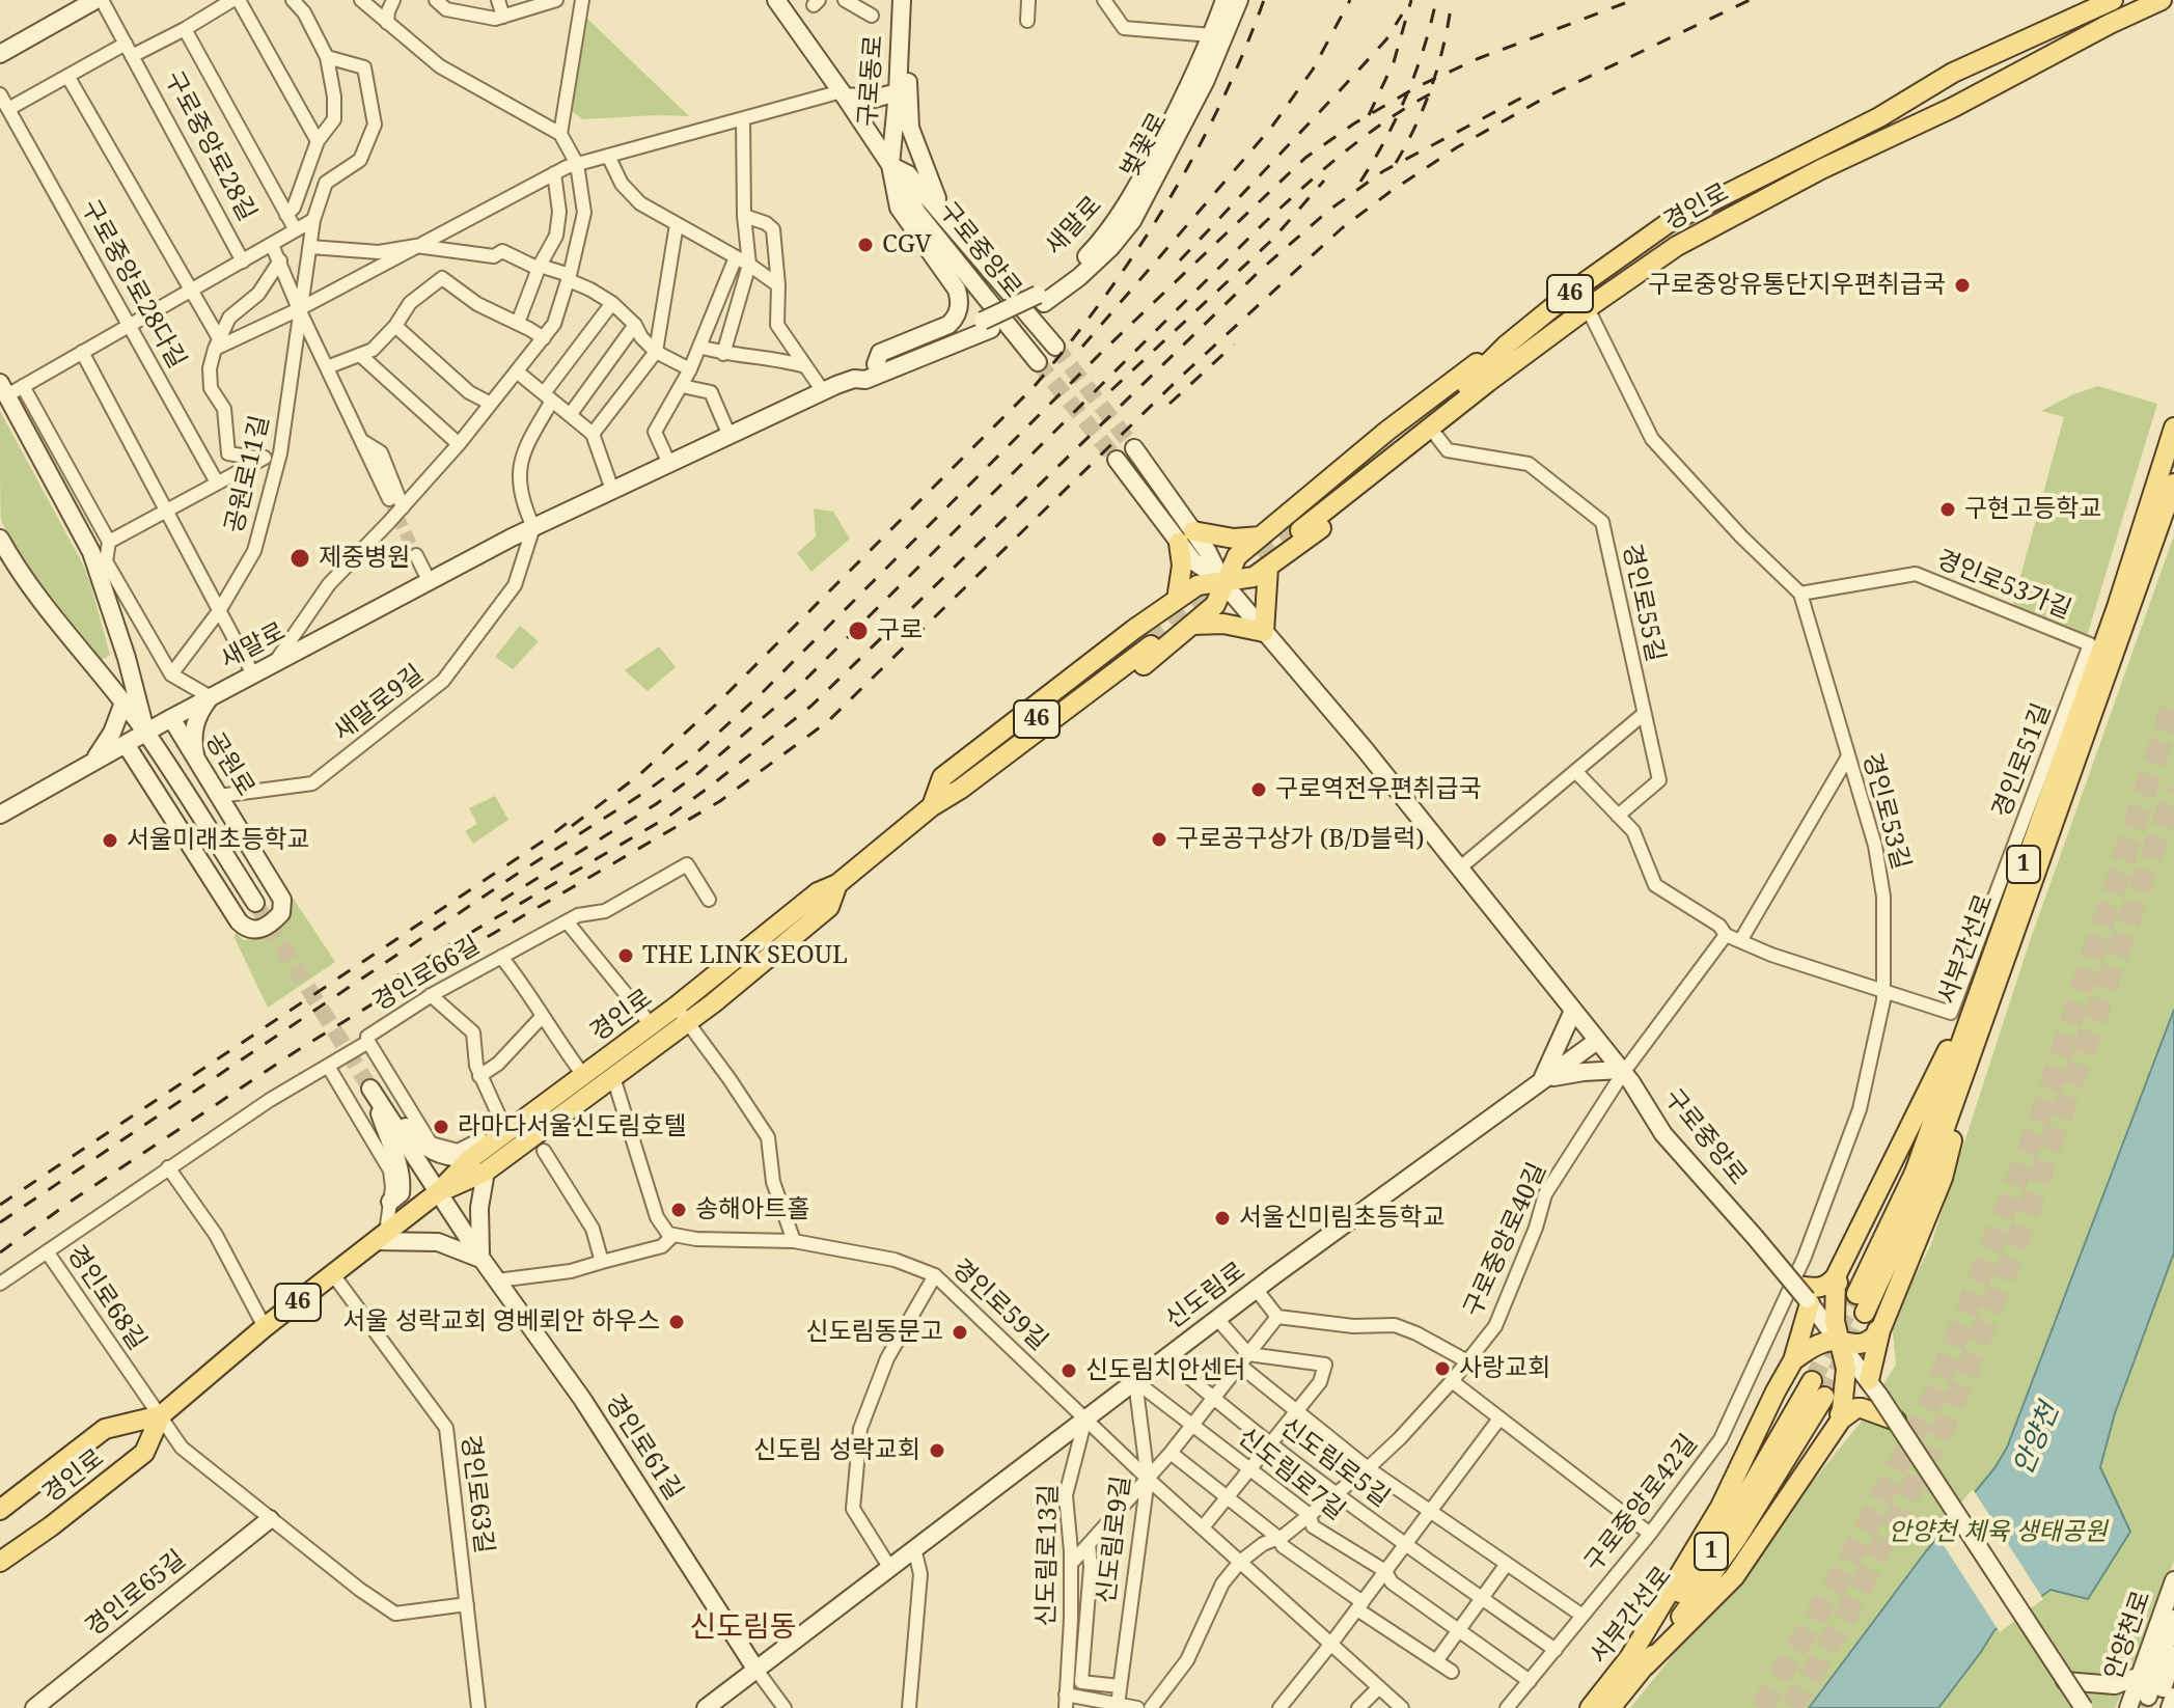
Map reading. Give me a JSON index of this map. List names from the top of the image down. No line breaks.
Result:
{"streets":{"main road":["구로동로","벚꽃로","경인로","새말로","구로중앙로","46","공원로","1","서부간선로","신도림로","경인로61길","경인로65길","안양천로"],"street":["구로중앙로28길","구로중앙로28다길","공원로11길","경인로53가길","경인로55길","새말로9길","경인로51길","경인로53길","경인로66길","구로중앙로40길","경인로68길","경인로59길","신도림로5길","신도림로7길","경인로63길","구로중앙로42길","신도림로9길","신도림로13길"]},"crossings":[["구로동로","구로중앙로"],["벚꽃로","새말로"],["경인로","46"],["경인로","경인로53길"],["경인로","경인로68길"],["경인로","경인로61길"],["경인로","경인로63길"],["새말로","새말로9길"],["새말로","공원로"],["구로중앙로","구로중앙로40길"],["구로중앙로","신도림로"],["공원로11길","공원로"],["경인로53가길","경인로51길"],["경인로53가길","경인로53길"],["새말로9길","공원로"],["경인로51길","경인로53길"],["경인로53길","구로중앙로42길"],["경인로66길","경인로68길"],["구로중앙로40길","경인로59길"],["구로중앙로40길","신도림로5길"],["구로중앙로40길","신도림로7길"],["신도림로","경인로59길"],["신도림로","경인로61길"],["신도림로","신도림로5길"],["신도림로","신도림로7길"],["신도림로","신도림로9길"],["신도림로","신도림로13길"],["경인로59길","신도림로9길"],["경인로59길","신도림로13길"],["신도림로5길","구로중앙로42길"],["신도림로7길","구로중앙로42길"],["신도림로7길","신도림로9길"],["신도림로9길","신도림로13길"]],"districts":["신도림동"],"water":["안양천"],"parks":["안양천 체육 생태공원"],"places":["CGV","구로중앙유통단지우편취급국","구현고등학교","제중병원","구로","구로역전우편취급국","구로공구상가 (B/D블럭)","서울미래초등학교","THE LINK SEOUL","라마다서울신도림호텔","송해아트홀","서울신미림초등학교","서울 성락교회 영베뢰안 하우스","신도림동문고","사랑교회","신도림치안센터","신도림 성락교회"]}
